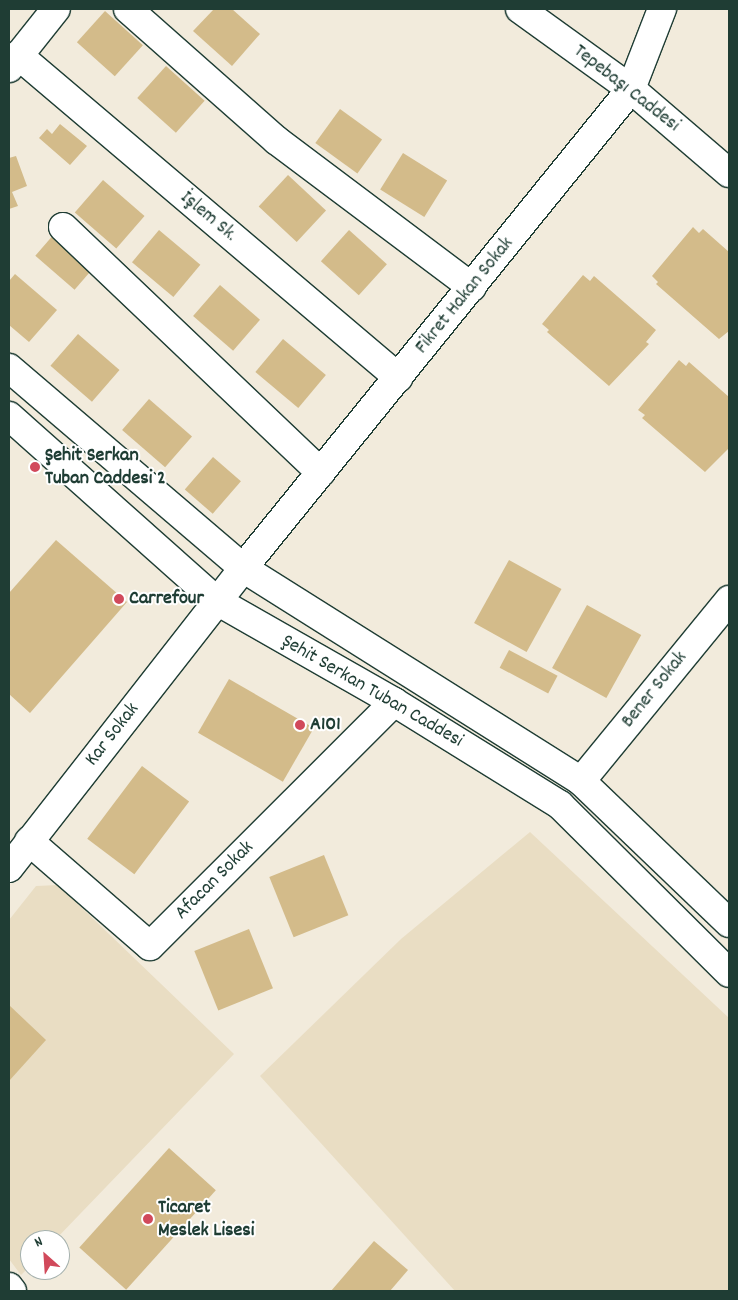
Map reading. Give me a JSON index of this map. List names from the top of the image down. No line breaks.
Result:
{"streets":{"street":["Tepebaşı Caddesi","İşlem Sk.","Fikret Hakan Sokak","Bener Sokak","Şehit Serkan Tuban Caddesi","Kar Sokak","Afacan Sokak"]},"crossings":[["Tepebaşı Caddesi","Fikret Hakan Sokak"],["İşlem Sk.","Fikret Hakan Sokak"],["Fikret Hakan Sokak","Şehit Serkan Tuban Caddesi"],["Fikret Hakan Sokak","Kar Sokak"],["Bener Sokak","Şehit Serkan Tuban Caddesi"],["Şehit Serkan Tuban Caddesi","Kar Sokak"],["Şehit Serkan Tuban Caddesi","Afacan Sokak"],["Kar Sokak","Afacan Sokak"]],"places":["Şehit Serkan Tuban Caddesi 2","Carrefour","A101","Ticaret Meslek Lisesi"],"north":"top left"}
